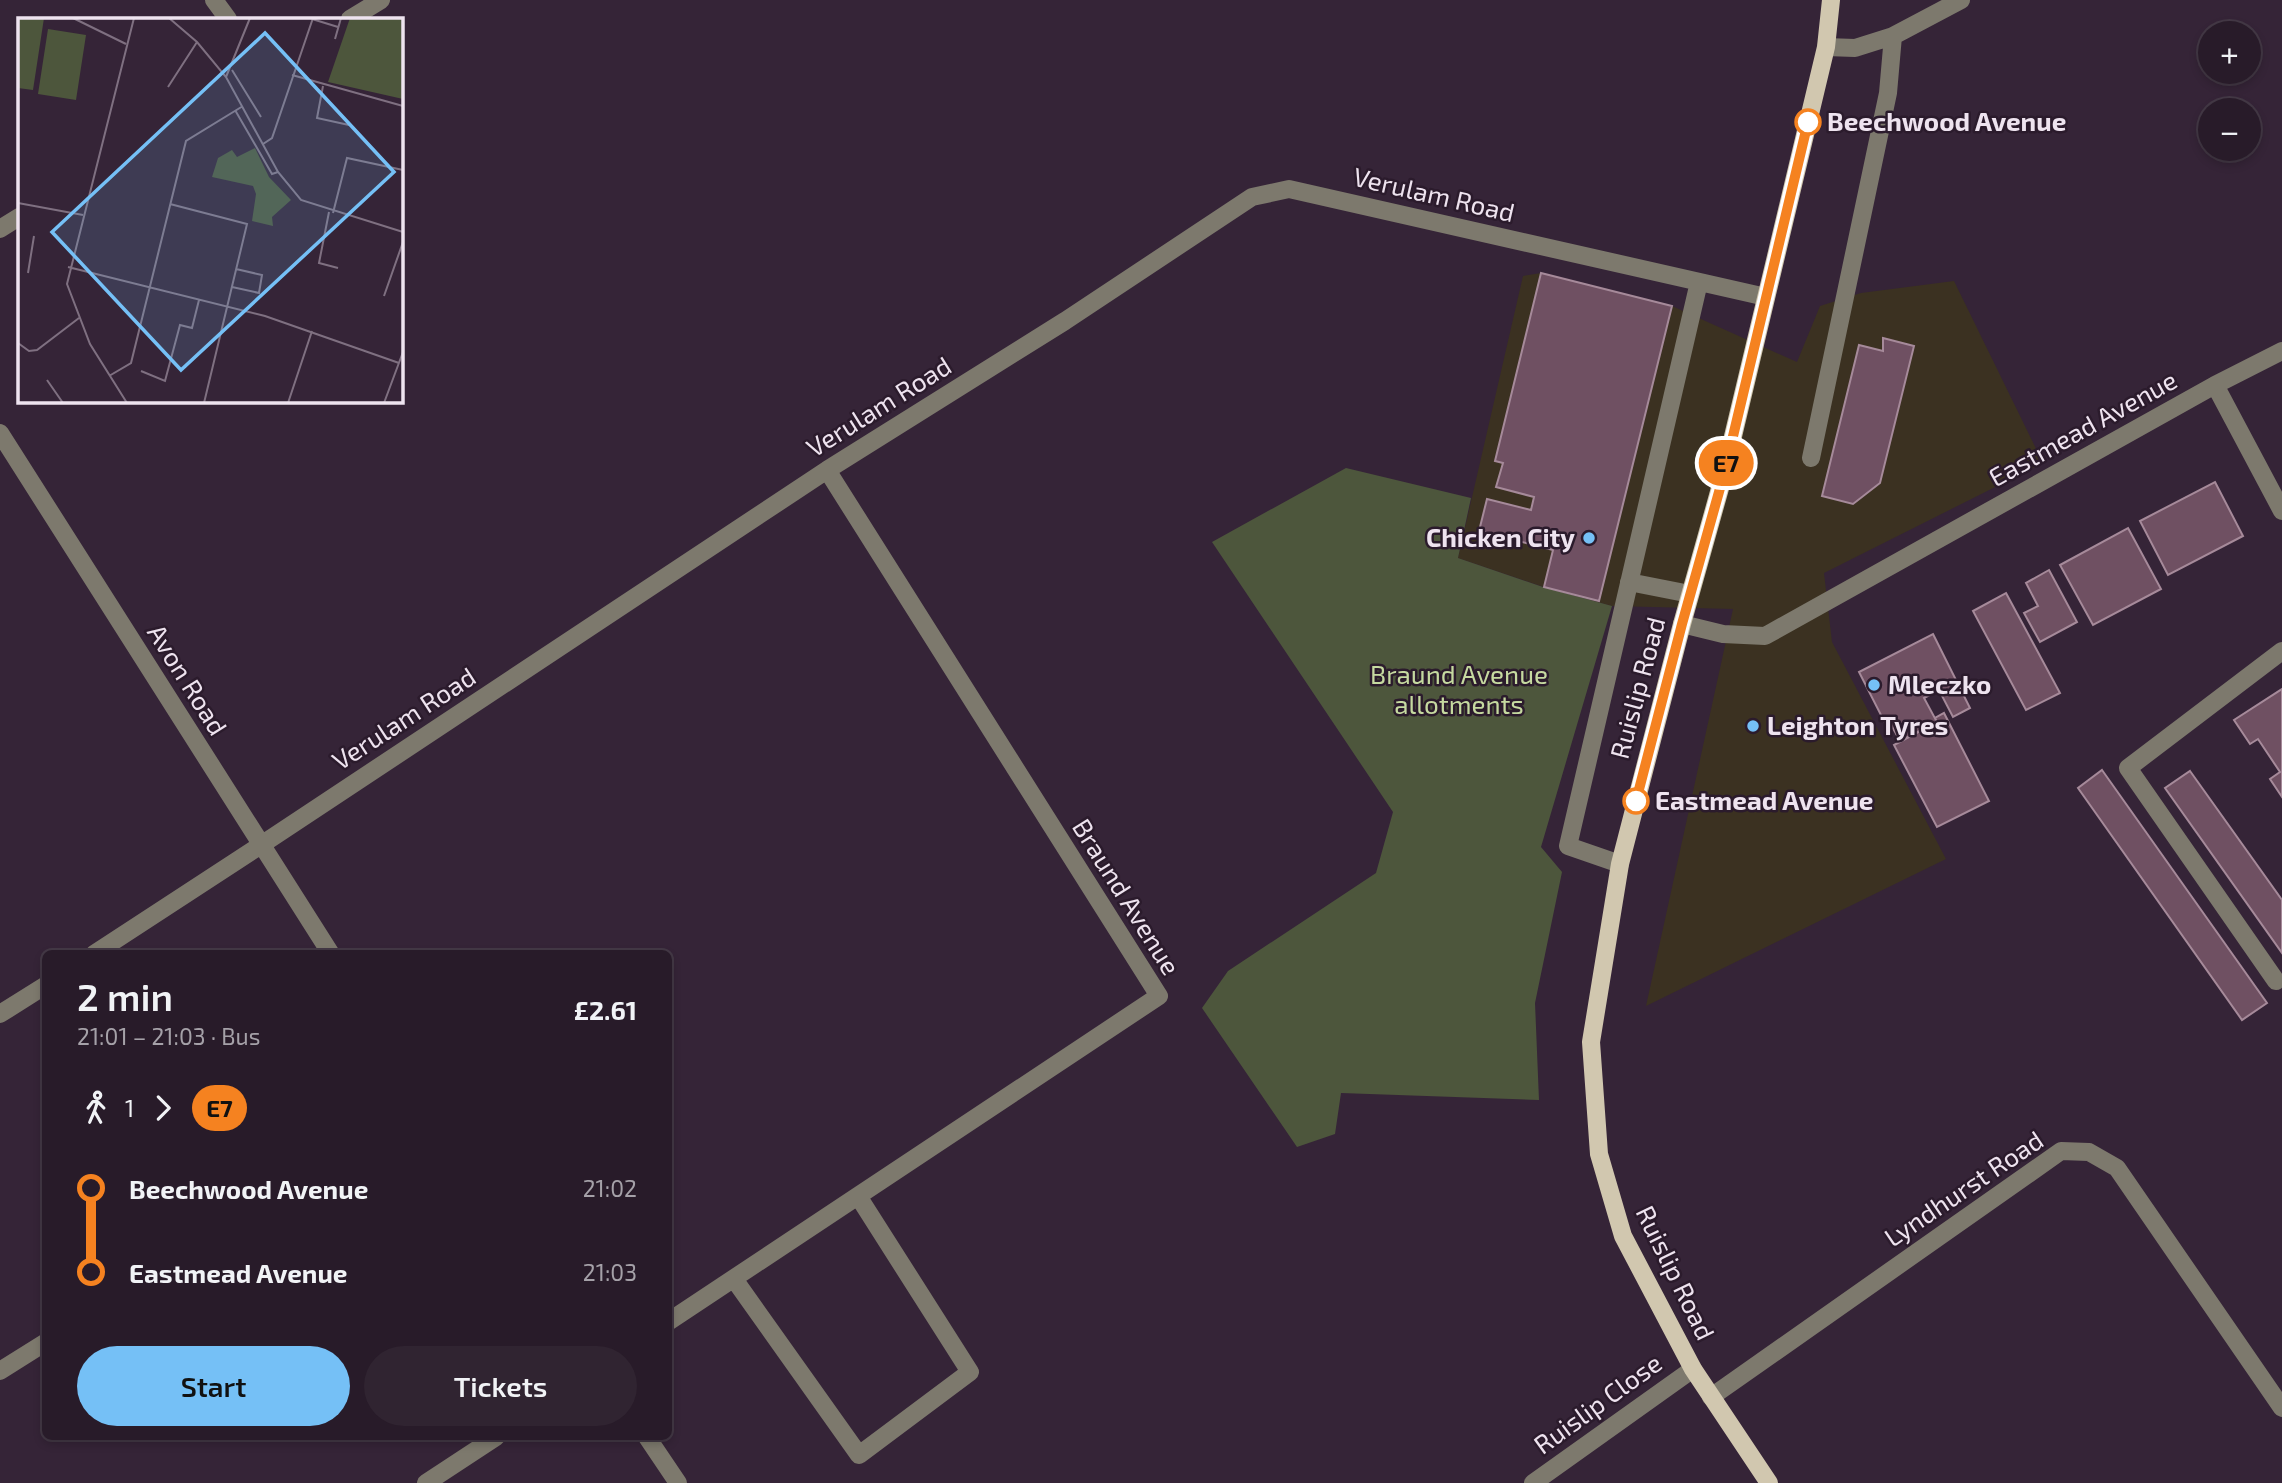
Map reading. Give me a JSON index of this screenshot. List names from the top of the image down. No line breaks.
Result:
{"streets":{"main road":["Ruislip Road"],"street":["Verulam Road","Eastmead Avenue","Avon Road","Braund Avenue","Lyndhurst Road","Ruislip Close"]},"crossings":[["Verulam Road","Avon Road"],["Verulam Road","Ruislip Road"],["Verulam Road","Braund Avenue"],["Eastmead Avenue","Ruislip Road"],["Ruislip Road","Lyndhurst Road"],["Ruislip Road","Ruislip Close"]],"parks":["Braund Avenue allotments"],"places":["Beechwood Avenue","Chicken City","Mleczko","Leighton Tyres","Eastmead Avenue"],"lines":["bus line E7"],"page":{"on_map":"E7","map_buttons":["+","−"],"heading":["2 min","21:01 – 21:03 · Bus","£2.61"],"legs":["1","E7"],"list":[{"name":"Beechwood Avenue","value":"21:02"},{"name":"Eastmead Avenue","value":"21:03"}],"buttons":["Start","Tickets"]}}
